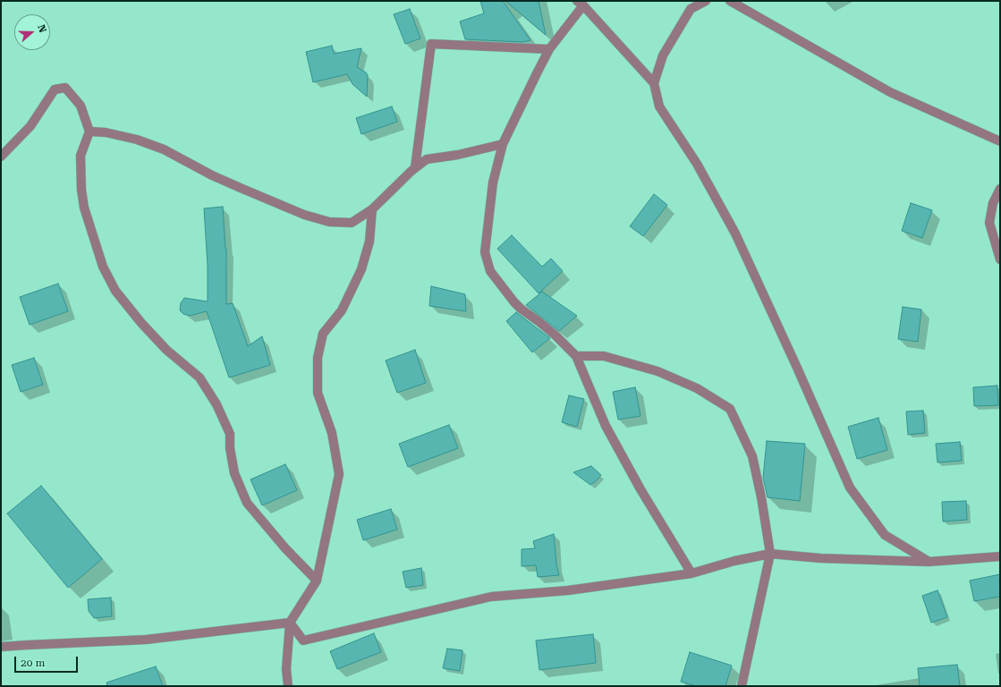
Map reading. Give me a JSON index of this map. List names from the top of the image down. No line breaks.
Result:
{"scale_bar":"20 m","north":"right"}
